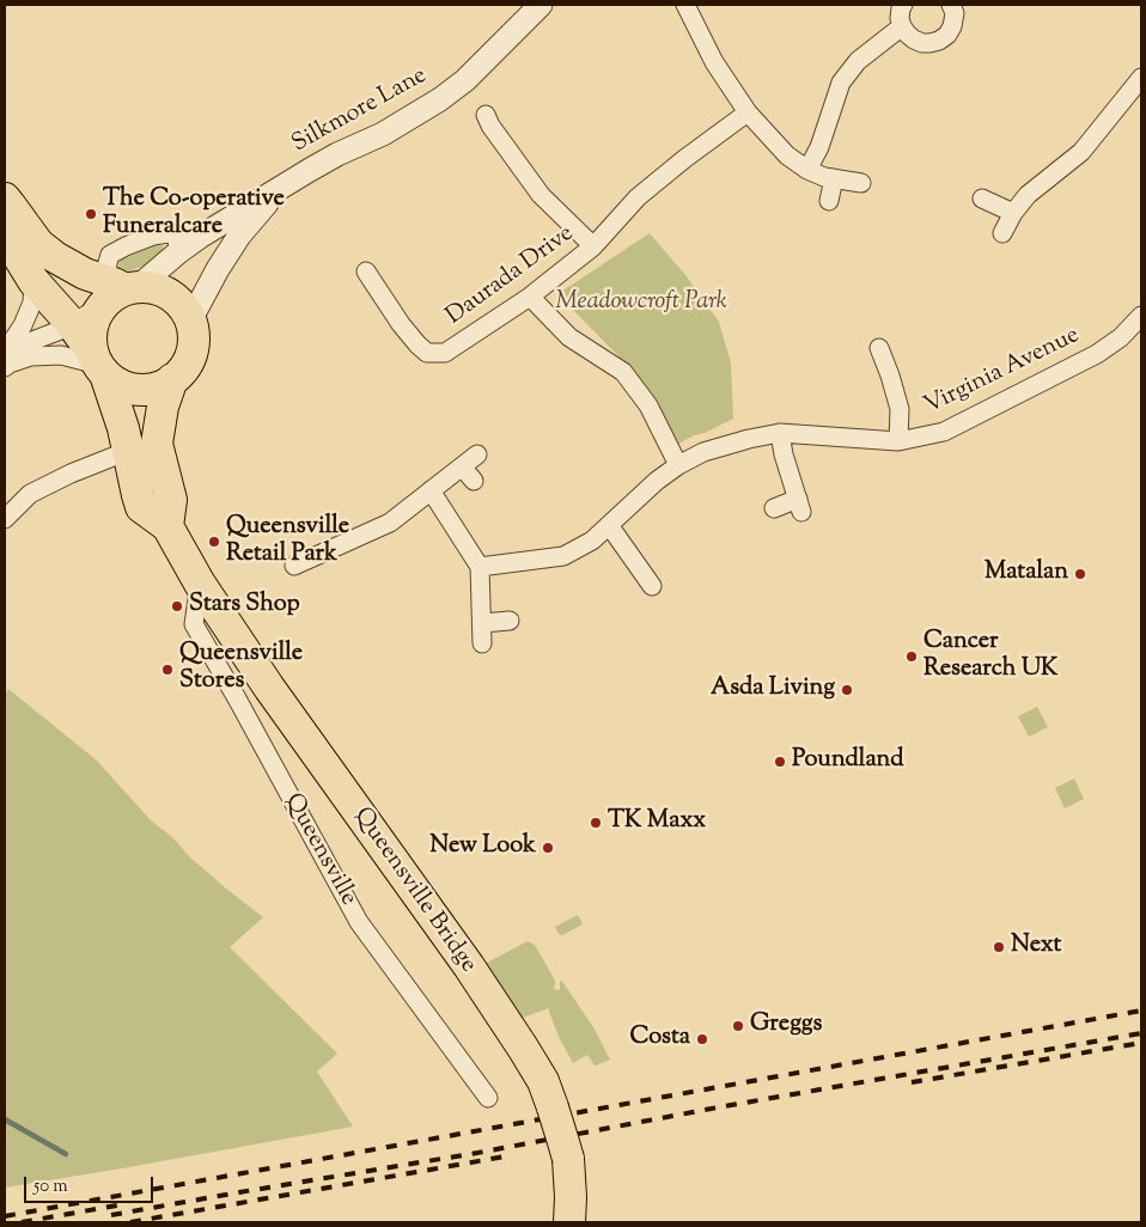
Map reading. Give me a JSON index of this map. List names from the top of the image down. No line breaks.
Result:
{"streets":{"highway":["Queensville Bridge"],"street":["Silkmore Lane","Daurada Drive","Virginia Avenue","Queensville"]},"crossings":[["Queensville","Queensville Bridge"]],"parks":["Meadowcroft Park"],"places":["The Co-operative Funeralcare","Queensville Retail Park","Matalan","Stars Shop","Cancer Research UK","Queensville Stores","Asda Living","Poundland","TK Maxx","New Look","Next","Greggs","Costa"],"scale_bar":"50 m"}
